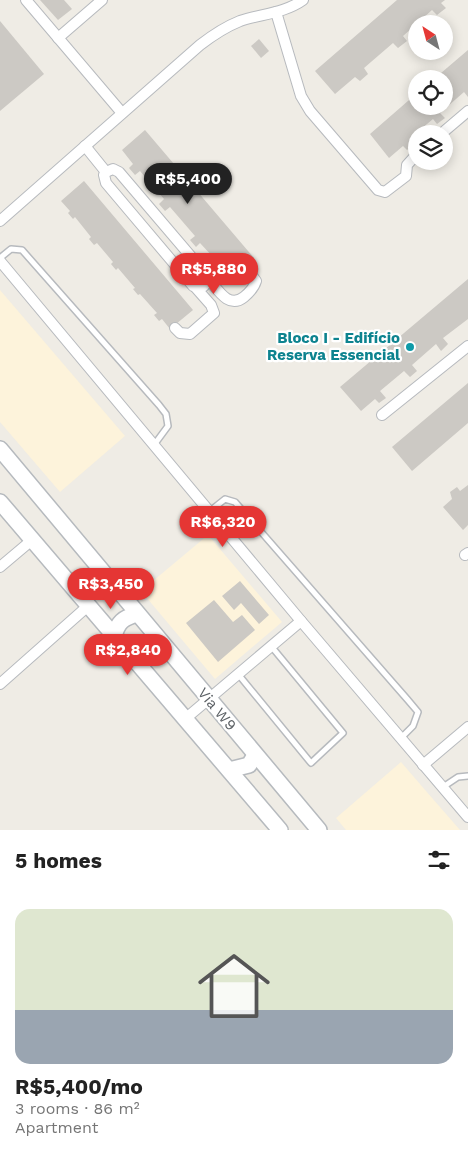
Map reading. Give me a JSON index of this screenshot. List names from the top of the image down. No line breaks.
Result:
{"streets":{"street":["Via W9"]},"places":["Bloco I - Edifício Reserva Essencial"],"north":"top left","page":{"price":["R$5,400","R$5,880","R$6,320","R$3,450","R$2,840"],"heading":"5 homes","list":[{"name":"R$5,400/mo","note":"3 rooms · 86 m² · Apartment"}]}}
